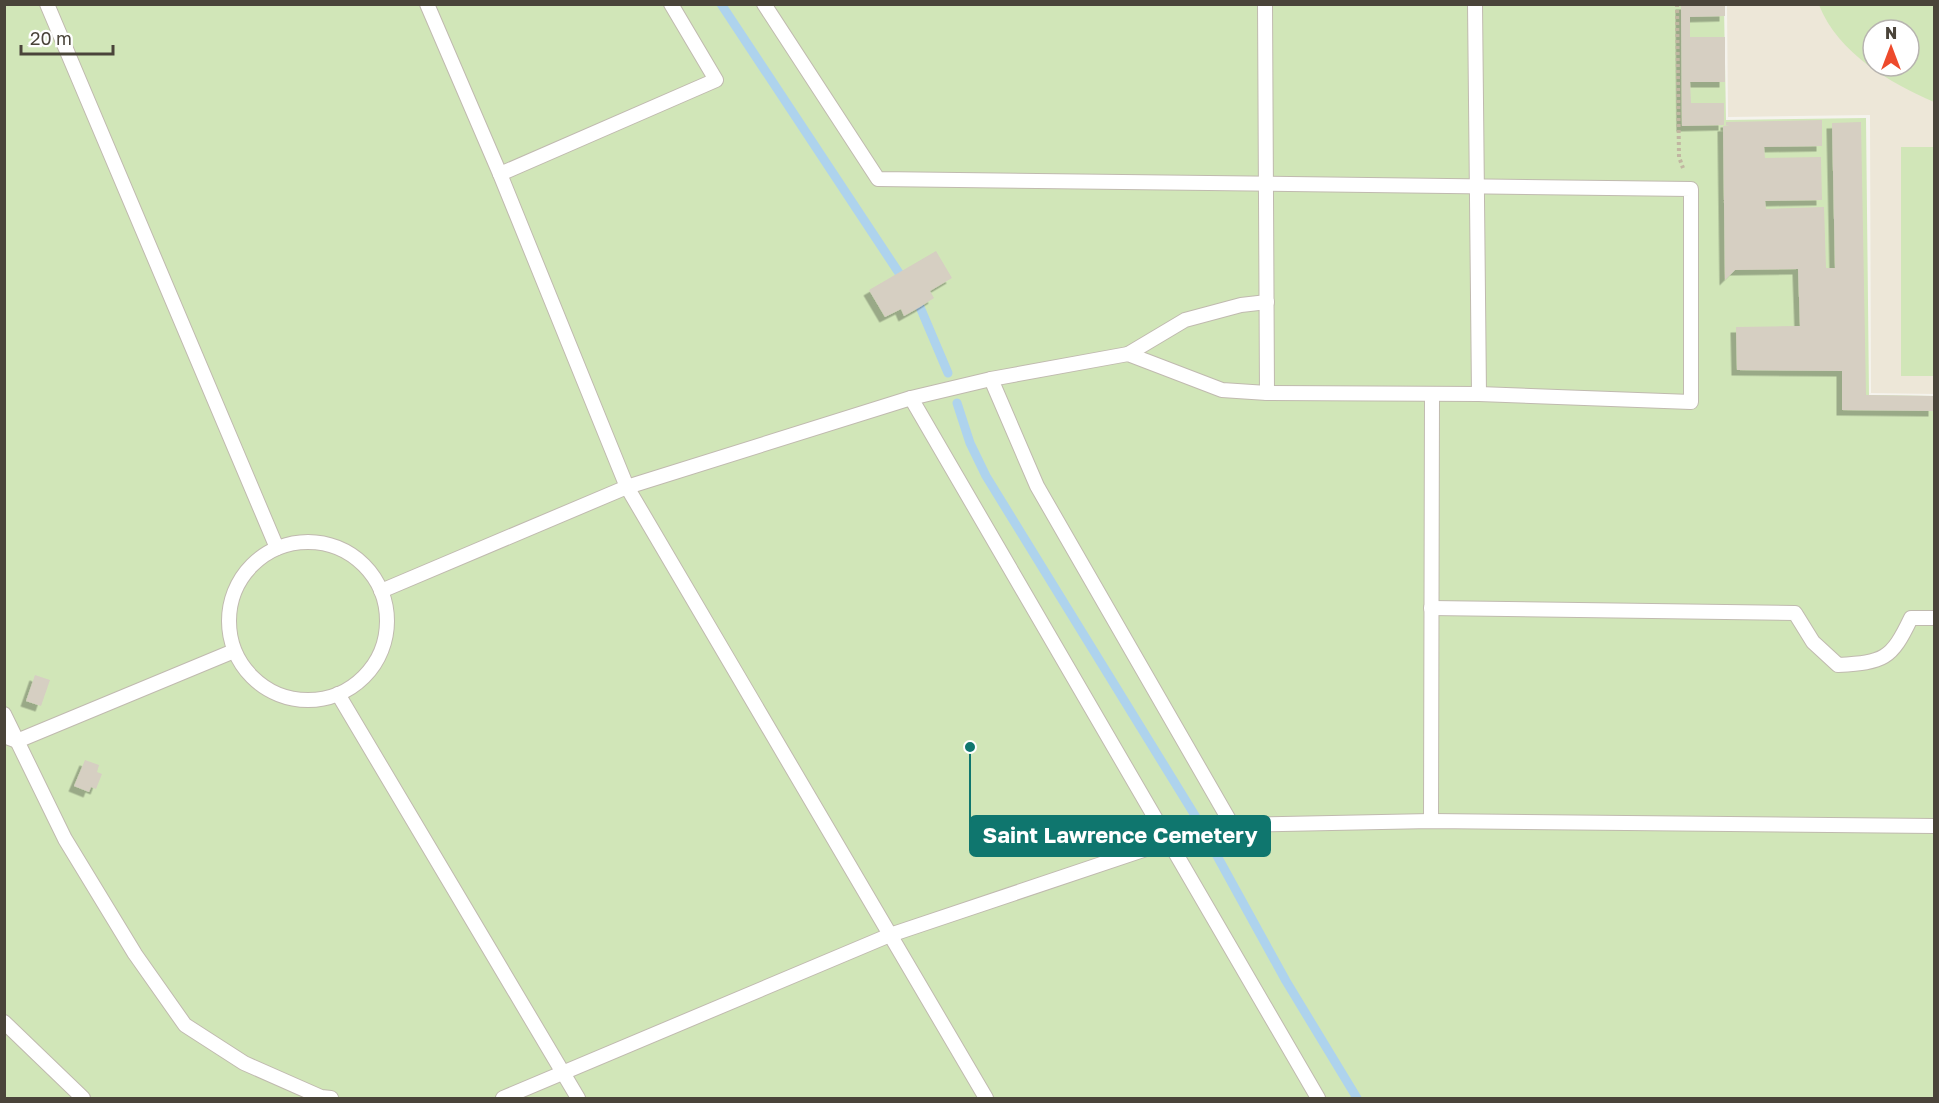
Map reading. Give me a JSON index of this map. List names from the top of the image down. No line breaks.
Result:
{"places":["Saint Lawrence Cemetery"],"scale_bar":"20 m","north":"top"}
